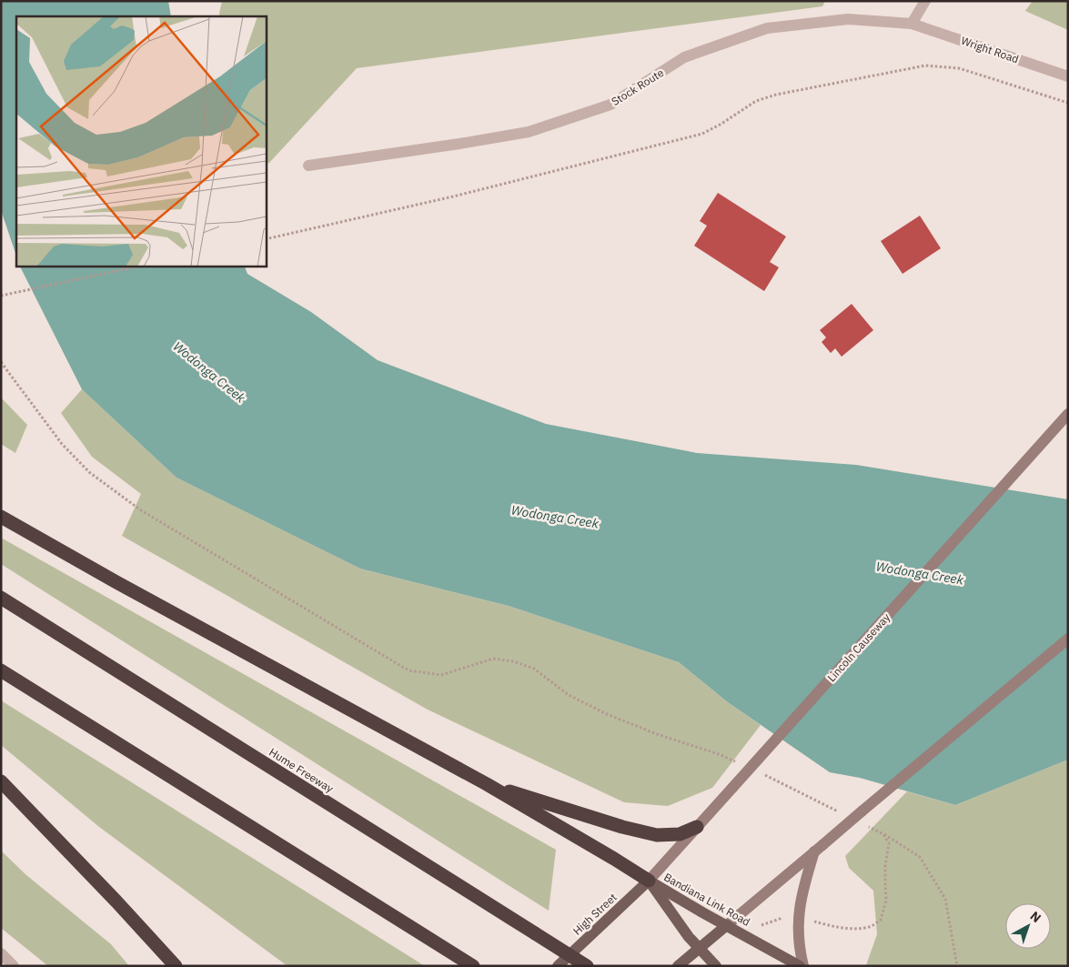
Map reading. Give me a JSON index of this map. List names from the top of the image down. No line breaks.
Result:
{"streets":{"highway":["Hume Freeway"],"main road":["Lincoln Causeway","Bandiana Link Road","High Street"],"street":["Wright Road","Stock Route"]},"crossings":[["Wright Road","Stock Route"],["Lincoln Causeway","Bandiana Link Road"],["Lincoln Causeway","High Street"],["Bandiana Link Road","High Street"]],"water":["Wodonga Creek"],"north":"top right"}
